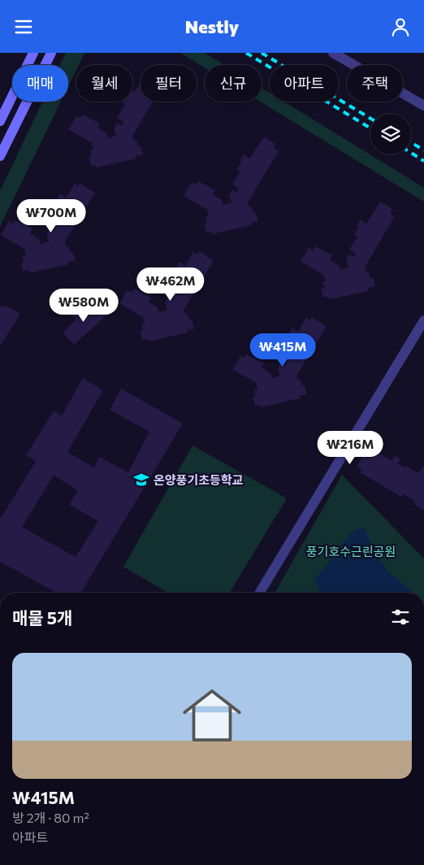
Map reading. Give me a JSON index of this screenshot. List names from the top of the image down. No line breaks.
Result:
{"parks":["풍기호수근린공원"],"places":{"school or university":["온양풍기초등학교"]},"page":{"header":"Nestly","chip":["매매","월세","필터","신규","아파트","주택"],"price":["₩700M","₩462M","₩580M","₩415M","₩216M"],"heading":"매물 5개","list":[{"name":"₩415M","note":"방 2개 · 80 m² · 아파트"}]}}
